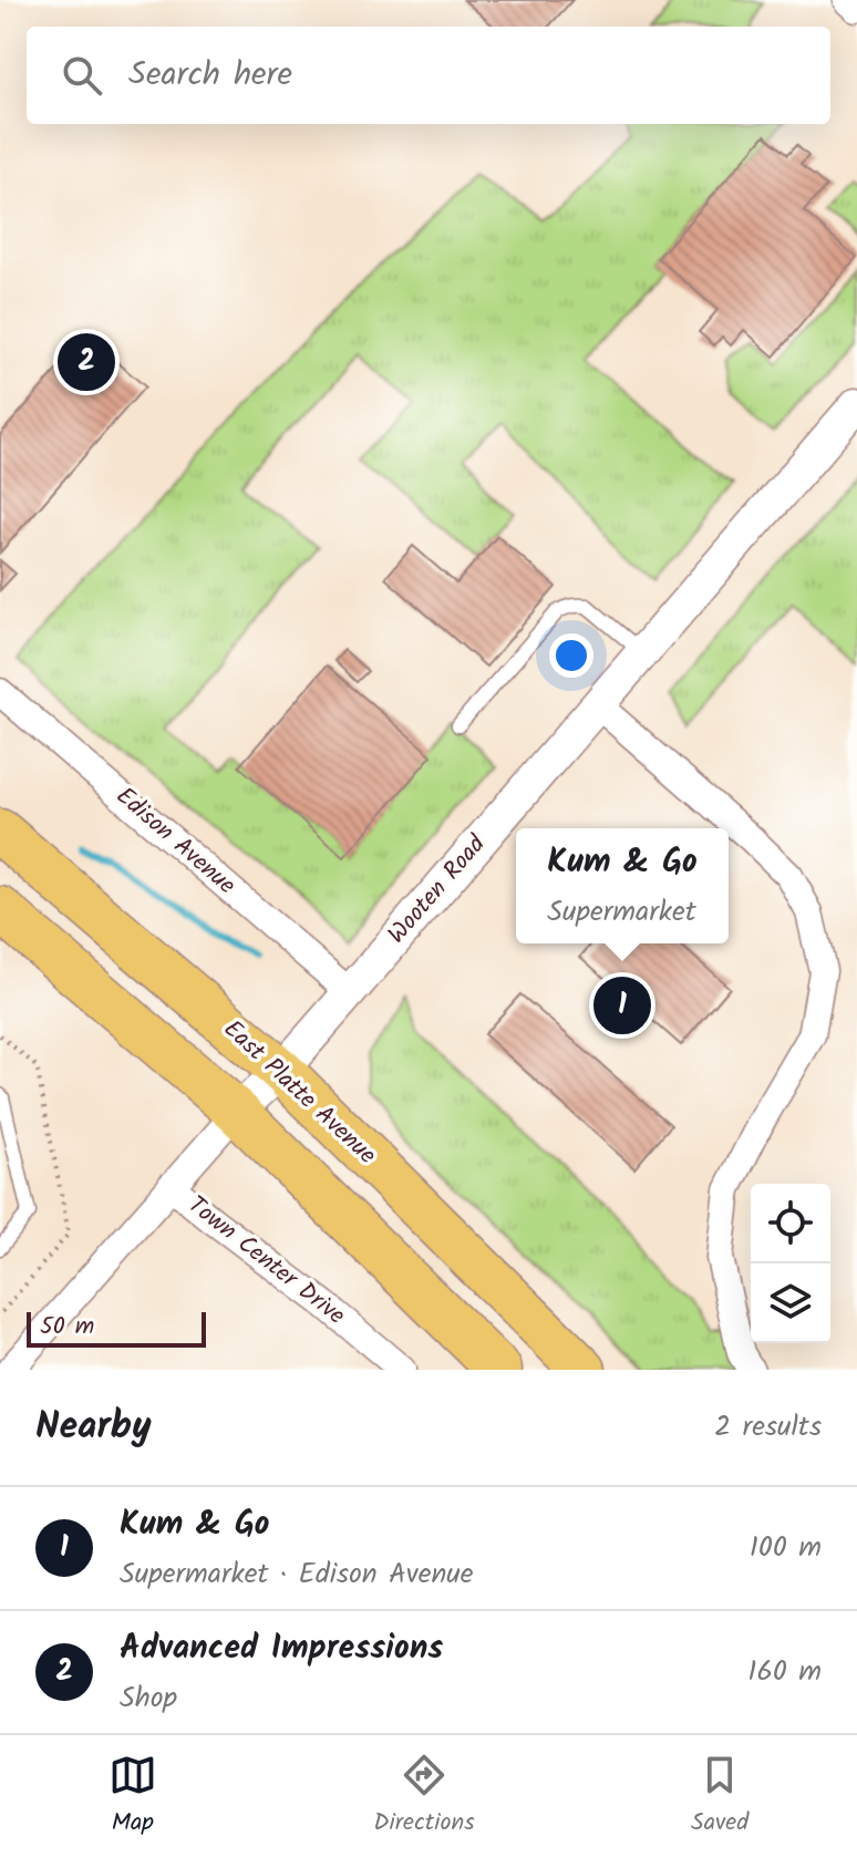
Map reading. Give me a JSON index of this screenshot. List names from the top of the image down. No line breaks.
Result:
{"streets":{"highway":["East Platte Avenue"],"street":["Edison Avenue","Wooten Road","Town Center Drive"]},"crossings":[["Edison Avenue","Wooten Road"],["Wooten Road","East Platte Avenue"],["Wooten Road","Town Center Drive"]],"scale_bar":"50 m","page":{"search":"Search here","pins":["2","1"],"popup":["Kum & Go","Supermarket"],"scale":"50 m","heading":["Nearby","2 results"],"list":[{"mark":"1","name":"Kum & Go","note":"Supermarket · Edison Avenue","value":"100 m"},{"mark":"2","name":"Advanced Impressions","note":"Shop","value":"160 m"}],"nav":["Map","Directions","Saved"]}}
